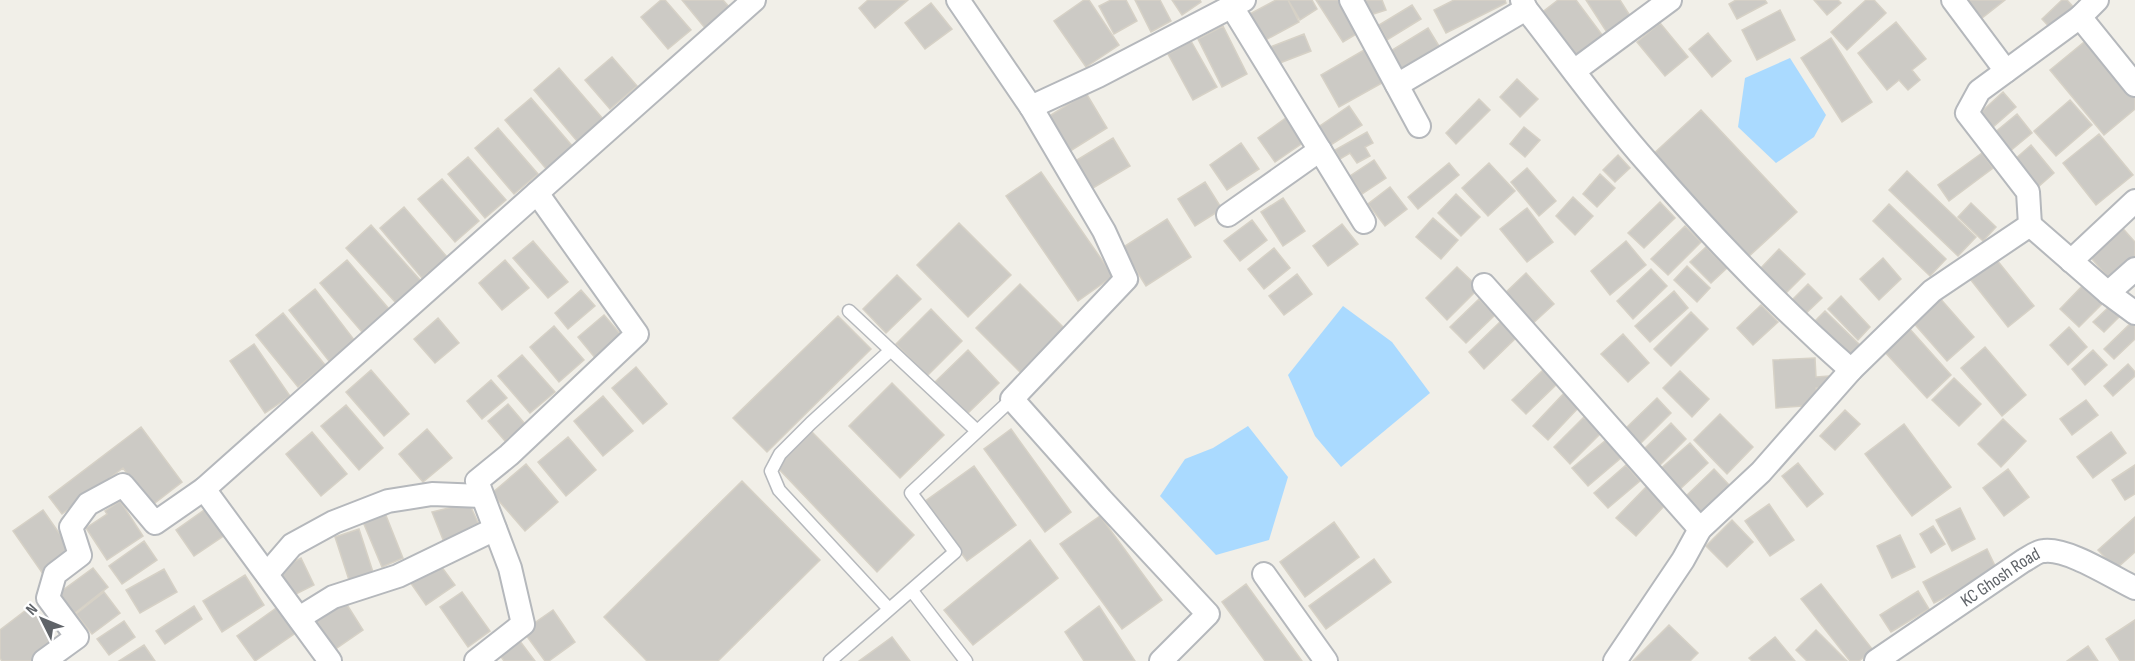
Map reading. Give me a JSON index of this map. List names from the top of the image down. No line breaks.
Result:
{"streets":{"street":["KC Ghosh Road"]},"north":"top left"}
